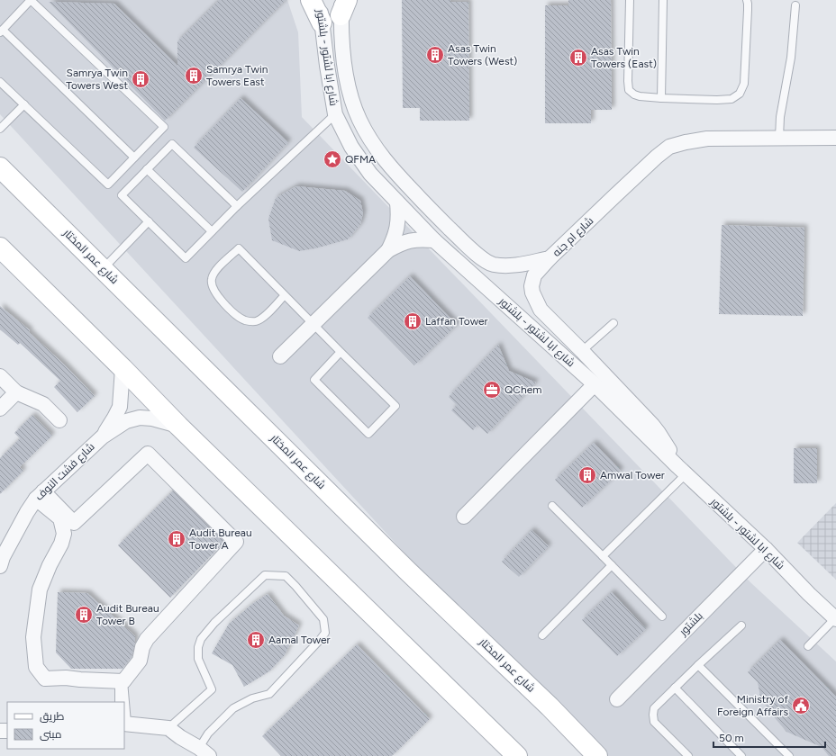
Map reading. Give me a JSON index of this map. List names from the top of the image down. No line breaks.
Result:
{"streets":{"main road":["شارع عمر المختار"],"street":["شارع ابا لشتور - بلشتور","شارع ام جنه","شارع فشت النوف","بلشتور"]},"crossings":[["شارع ابا لشتور - بلشتور","شارع ام جنه"],["شارع ابا لشتور - بلشتور","بلشتور"]],"places":{"building":["Asas Twin Towers (West)","Asas Twin Towers (East)","Samrya Twin Towers East","Samrya Twin Towers West","Laffan Tower","Amwal Tower","Audit Bureau Tower A","Audit Bureau Tower B","Aamal Tower"],"place":["QFMA"],"office":["QChem"],"public building":["Ministry of Foreign Affairs"]},"legend":["طريق","مبنى"],"scale_bar":"50 m"}
